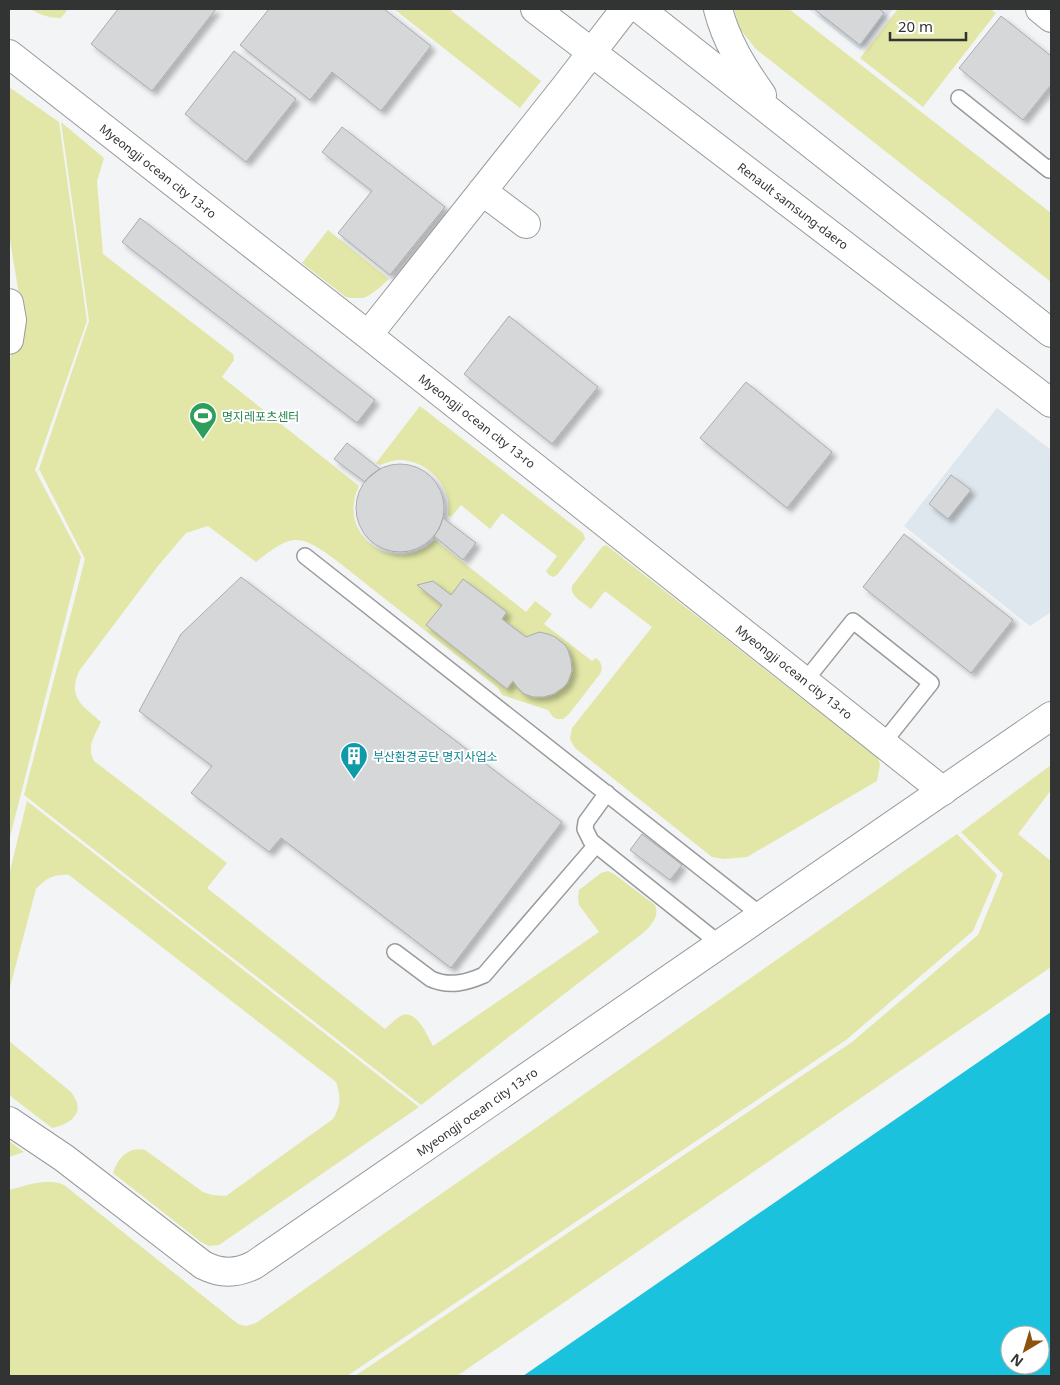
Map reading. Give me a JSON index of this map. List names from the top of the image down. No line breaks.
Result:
{"streets":{"street":["Myeongji ocean city 13-ro","Renault samsung-daero"]},"places":{"sports":["명지레포츠센터"],"building":["부산환경공단 명지사업소"]},"scale_bar":"20 m","north":"bottom left"}
